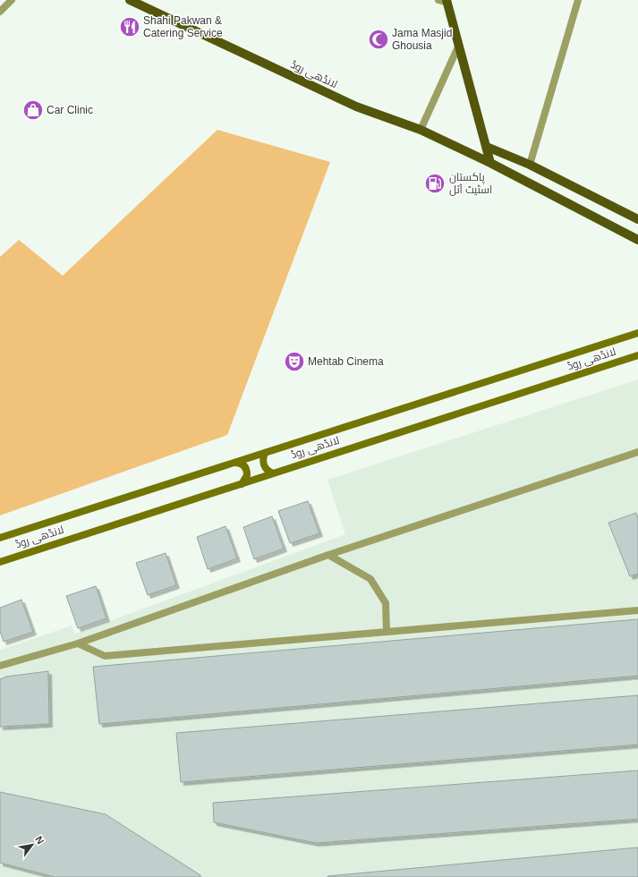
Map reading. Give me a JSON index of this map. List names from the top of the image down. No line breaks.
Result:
{"streets":{"main road":["لانڈھی روڈ"]},"places":{"restaurant":["Shahi Pakwan & Catering Service"],"mosque":["Jama Masjid Ghousia"],"shop":["Car Clinic"],"fuel station":["پاکستان اسٹیٹ آئل"],"theatre":["Mehtab Cinema"]},"north":"top right"}
